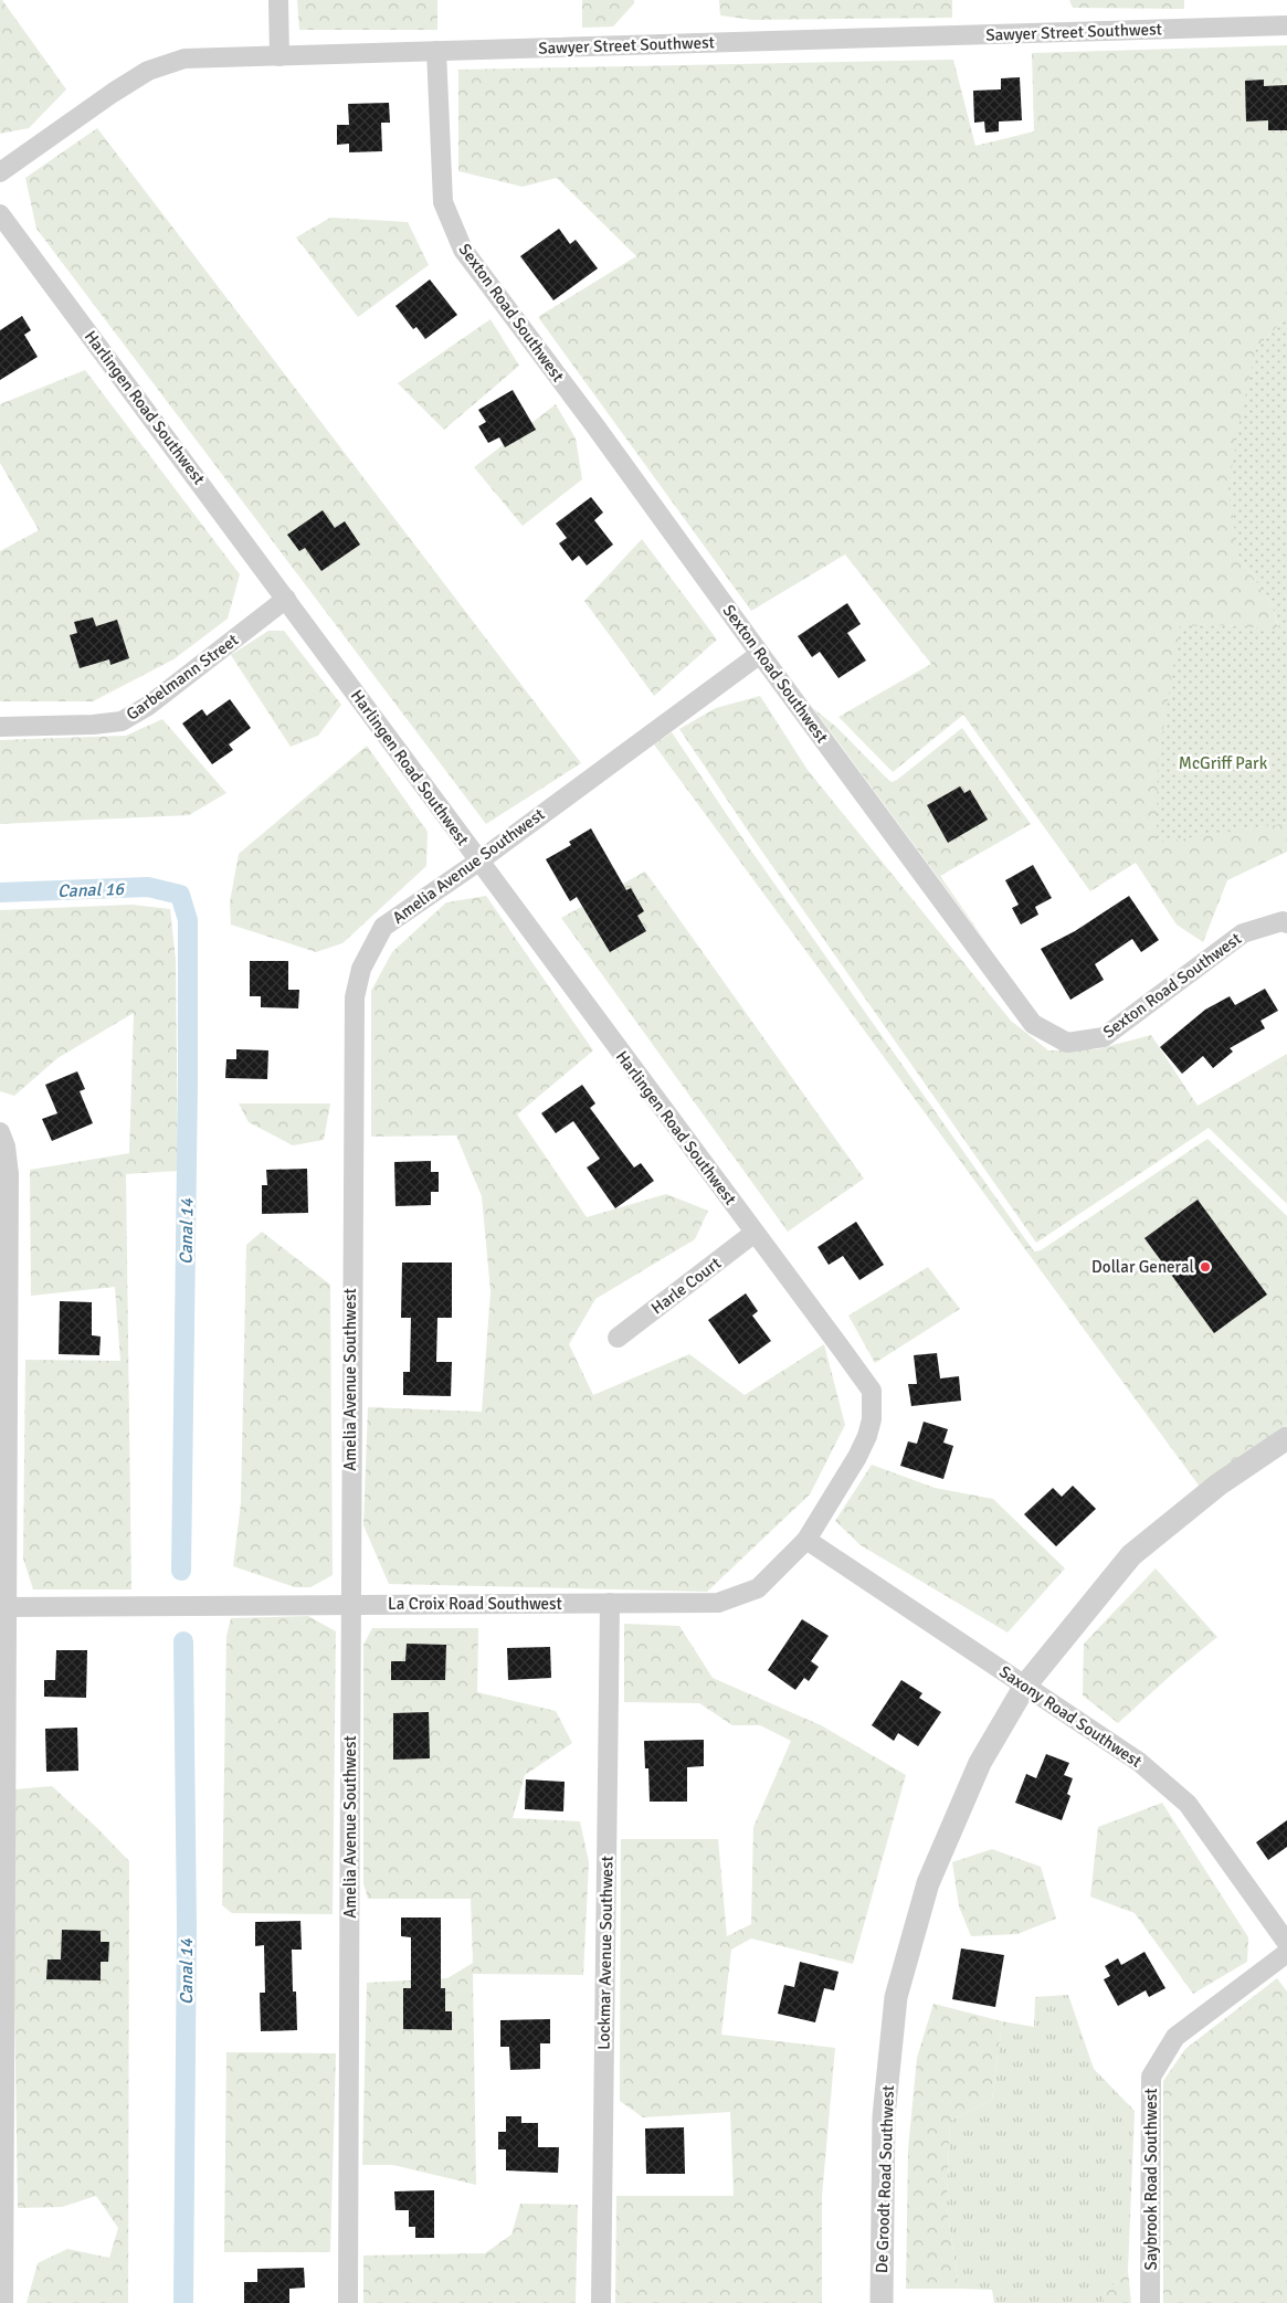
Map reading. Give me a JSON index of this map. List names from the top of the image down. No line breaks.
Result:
{"streets":{"street":["Sawyer Street Southwest","Sexton Road Southwest","Harlingen Road Southwest","Garbelmann Street","Amelia Avenue Southwest","Harle Court","La Croix Road Southwest","Saxony Road Southwest","Lockmar Avenue Southwest","De Groodt Road Southwest","Saybrook Road Southwest"]},"crossings":[["Sawyer Street Southwest","Sexton Road Southwest"],["Sexton Road Southwest","Amelia Avenue Southwest"],["Harlingen Road Southwest","Garbelmann Street"],["Harlingen Road Southwest","Amelia Avenue Southwest"],["Harlingen Road Southwest","Harle Court"],["Harlingen Road Southwest","La Croix Road Southwest"],["Amelia Avenue Southwest","La Croix Road Southwest"],["La Croix Road Southwest","Saxony Road Southwest"],["La Croix Road Southwest","Lockmar Avenue Southwest"],["Saxony Road Southwest","De Groodt Road Southwest"]],"water":["Canal 16","Canal 14"],"parks":["McGriff Park"],"places":["Dollar General"]}
